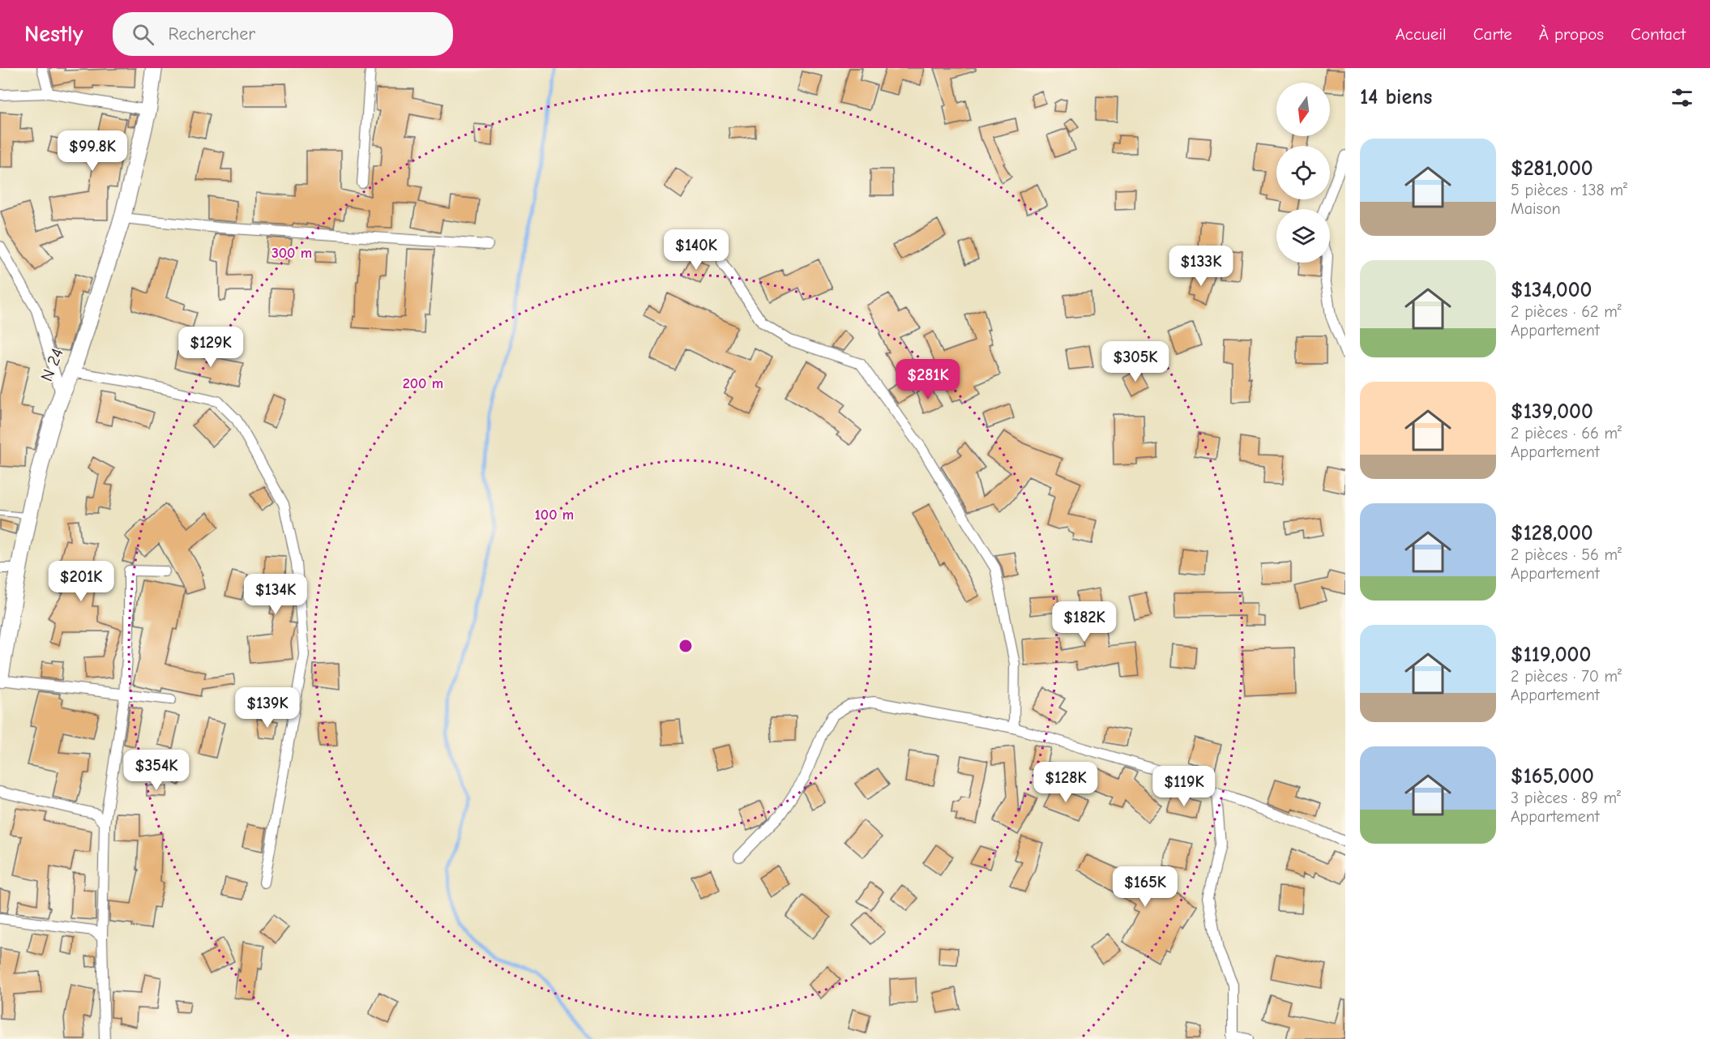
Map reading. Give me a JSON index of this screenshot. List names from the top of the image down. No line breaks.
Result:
{"streets":{"main road":["N 24"]},"north":"bottom","page":{"header":"Nestly","search":"Rechercher","nav":["Accueil","Carte","À propos","Contact"],"heading":"14 biens","list":[{"name":"$281,000","note":"5 pièces · 138 m² · Maison"},{"name":"$134,000","note":"2 pièces · 62 m² · Appartement"},{"name":"$139,000","note":"2 pièces · 66 m² · Appartement"},{"name":"$128,000","note":"2 pièces · 56 m² · Appartement"},{"name":"$119,000","note":"2 pièces · 70 m² · Appartement"},{"name":"$165,000","note":"3 pièces · 89 m² · Appartement"}],"price":["$99.8K","$140K","$133K","$129K","$305K","$281K","$201K","$134K","$182K","$139K","$354K","$128K","$119K","$165K"]},"rings":["300 m","200 m","100 m"]}
